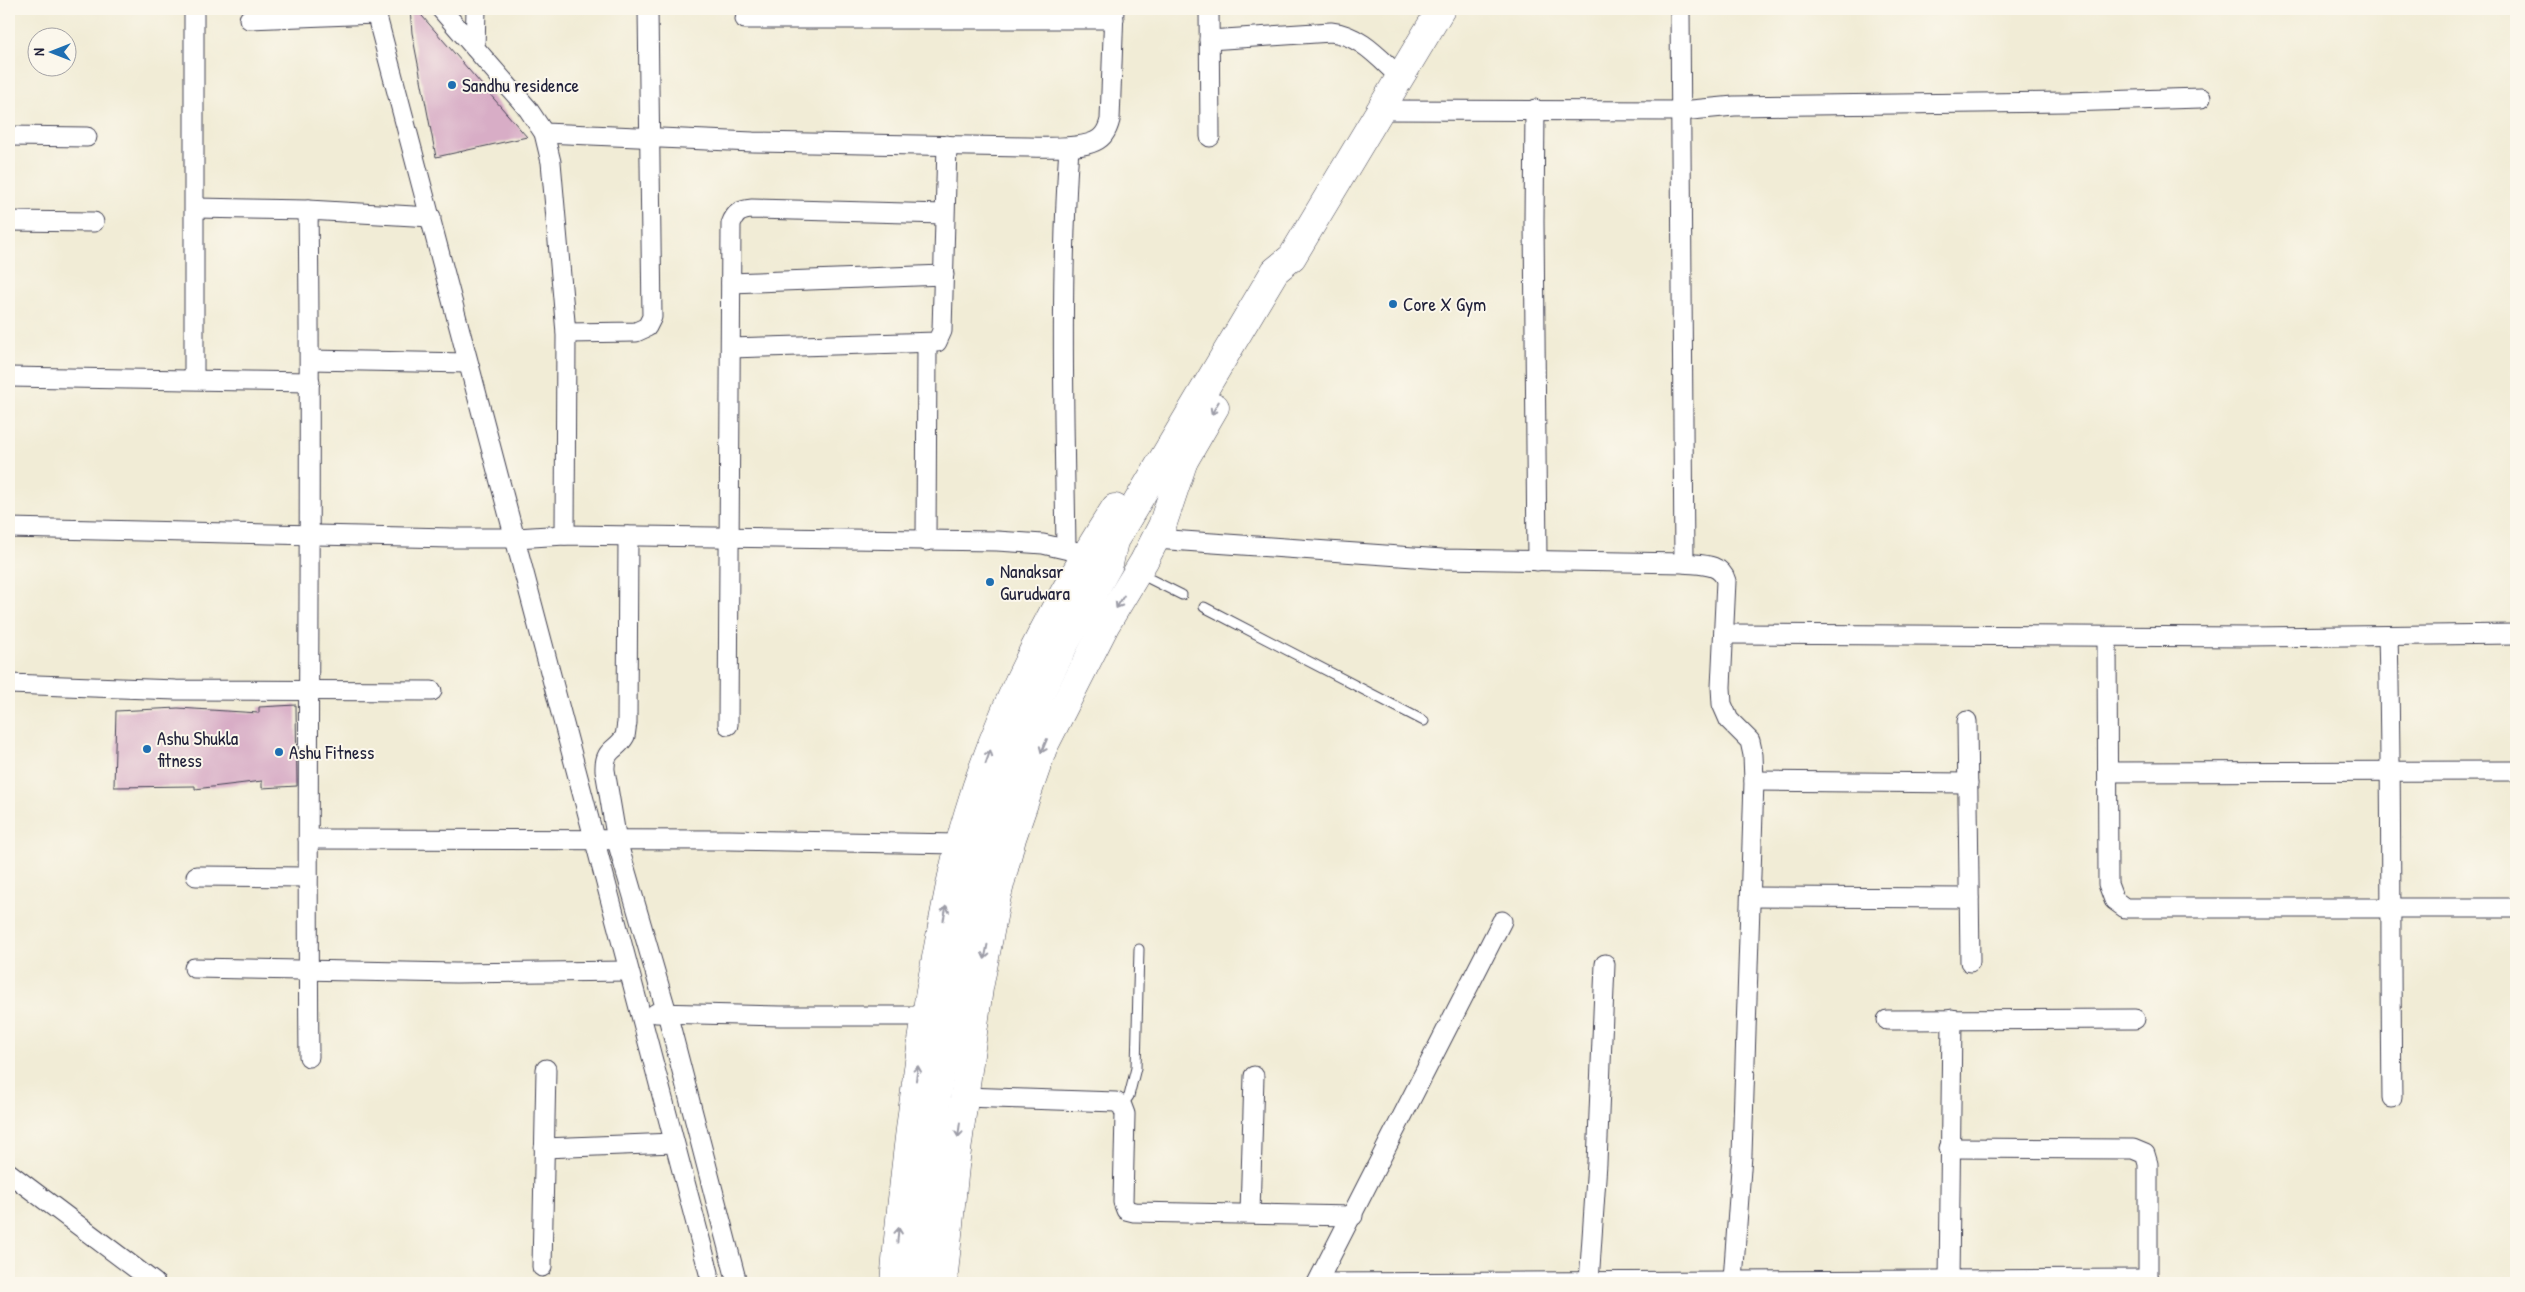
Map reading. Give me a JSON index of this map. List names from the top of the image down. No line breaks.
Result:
{"places":["Sandhu residence","Core X Gym","Nanaksar Gurudwara","Ashu Shukla fitness","Ashu Fitness"],"north":"left"}
